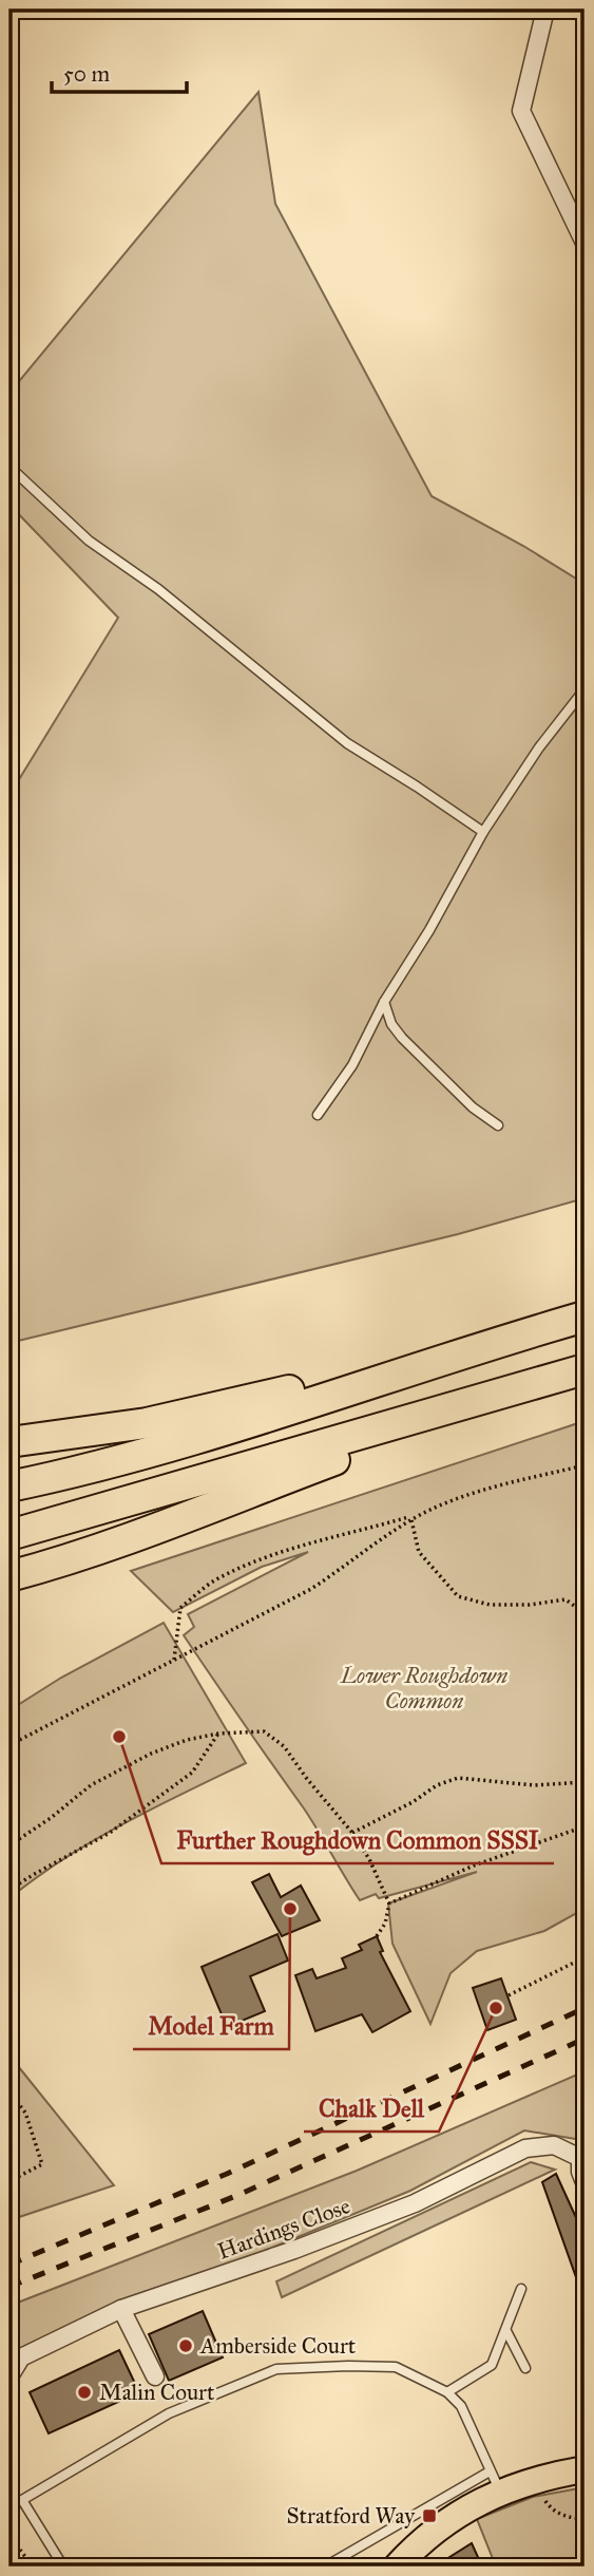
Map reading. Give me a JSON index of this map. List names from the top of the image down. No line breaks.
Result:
{"streets":{"street":["Hardings Close"]},"parks":["Lower Roughdown Common"],"places":{"other":["Further Roughdown Common SSSI","Model Farm","Chalk Dell","Amberside Court","Malin Court"],"transit":["Stratford Way"]},"scale_bar":"50 m"}
